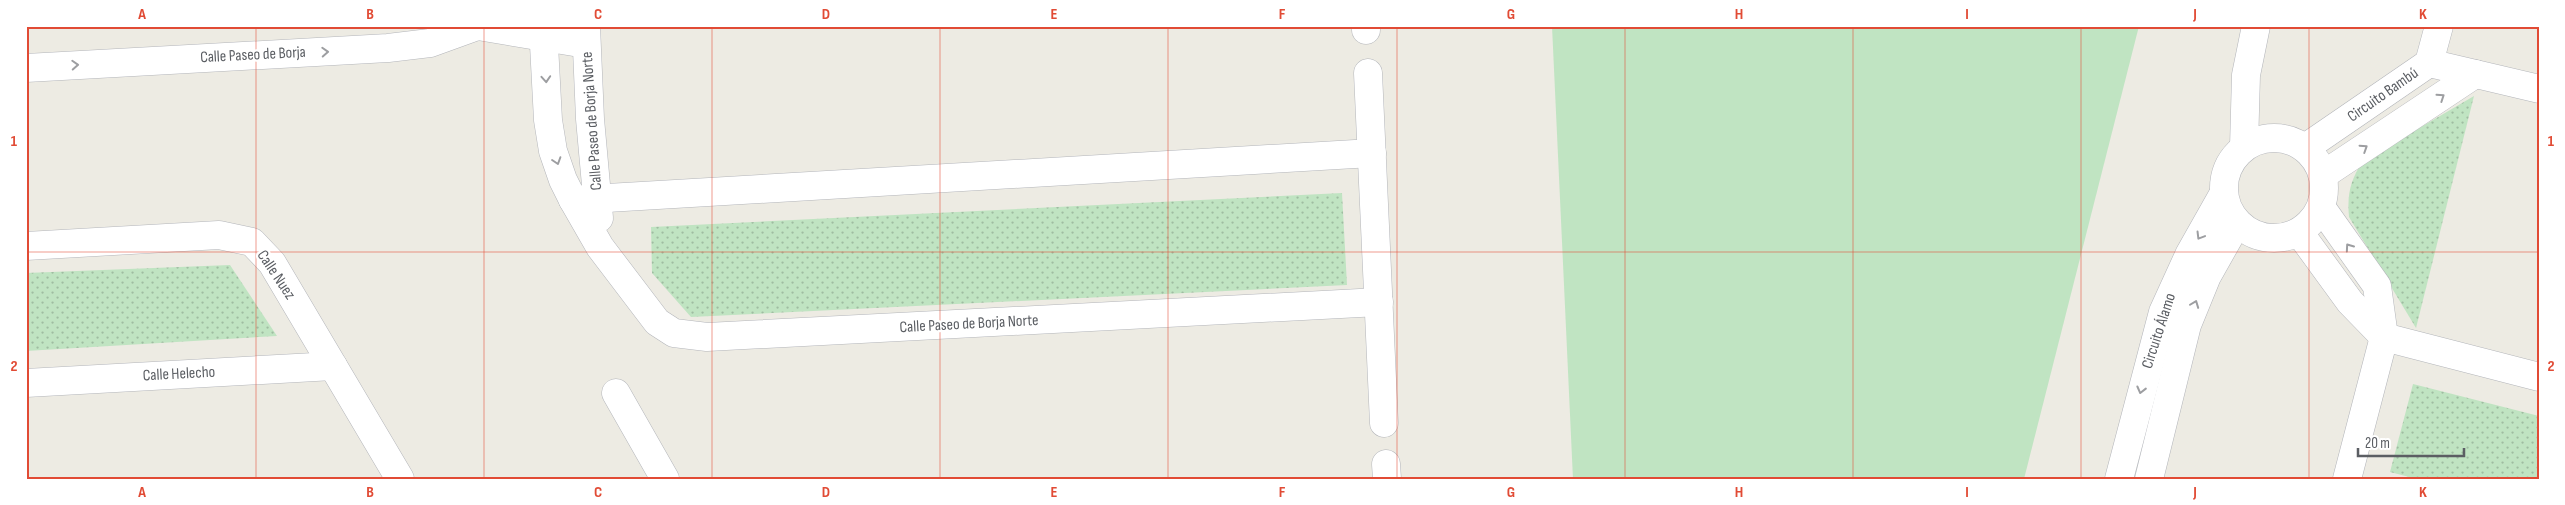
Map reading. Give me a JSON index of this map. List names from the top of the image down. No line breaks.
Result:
{"streets":{"street":["Calle Paseo de Borja","Circuito Bambú","Calle Paseo de Borja Norte","Calle Nuez","Circuito Álamo","Calle Helecho"]},"crossings":[["Calle Paseo de Borja","Calle Paseo de Borja Norte"],["Circuito Bambú","Circuito Álamo"],["Calle Nuez","Calle Helecho"]],"one_way":["Calle Paseo de Borja"],"scale_bar":"20 m","grid":{"columns":["A","B","C","D","E","F","G","H","I","J","K"],"rows":["1","2"]}}
